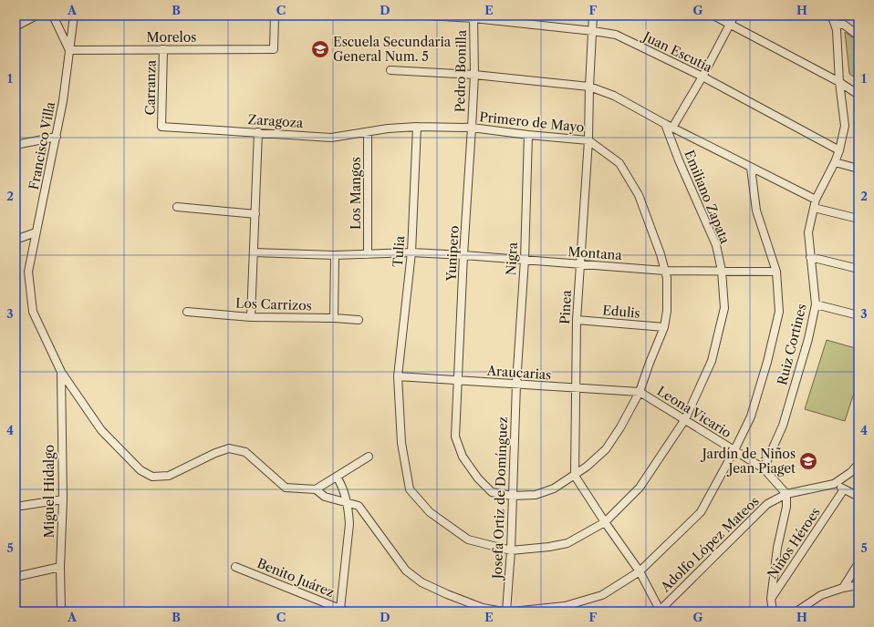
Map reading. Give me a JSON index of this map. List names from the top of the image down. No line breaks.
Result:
{"streets":{"street":["Morelos","Juan Escutia","Pedro Bonilla","Carranza","Zaragoza","Primero de Mayo","Francisco Villa","Los Mangos","Emiliano Zapata","Tulia","Yunipero","Montana","Nigra","Los Carrizos","Pinea","Edulis","Ruiz Cortines","Araucarias","Leona Vicario","Miguel Hidalgo","Josefa Ortiz de Domínguez","Niños Héroes","Adolfo López Mateos","Benito Juárez"]},"crossings":[["Morelos","Carranza"],["Morelos","Francisco Villa"],["Juan Escutia","Pedro Bonilla"],["Juan Escutia","Pinea"],["Juan Escutia","Ruiz Cortines"],["Pedro Bonilla","Primero de Mayo"],["Pedro Bonilla","Emiliano Zapata"],["Pedro Bonilla","Yunipero"],["Carranza","Zaragoza"],["Zaragoza","Primero de Mayo"],["Zaragoza","Los Mangos"],["Primero de Mayo","Tulia"],["Primero de Mayo","Yunipero"],["Primero de Mayo","Montana"],["Primero de Mayo","Nigra"],["Primero de Mayo","Pinea"],["Primero de Mayo","Edulis"],["Primero de Mayo","Araucarias"],["Primero de Mayo","Leona Vicario"],["Francisco Villa","Miguel Hidalgo"],["Los Mangos","Montana"],["Emiliano Zapata","Tulia"],["Emiliano Zapata","Montana"],["Emiliano Zapata","Pinea"],["Emiliano Zapata","Ruiz Cortines"],["Emiliano Zapata","Araucarias"],["Emiliano Zapata","Leona Vicario"],["Emiliano Zapata","Josefa Ortiz de Domínguez"],["Tulia","Montana"],["Tulia","Araucarias"],["Yunipero","Montana"],["Yunipero","Araucarias"],["Montana","Nigra"],["Montana","Pinea"],["Nigra","Araucarias"],["Nigra","Josefa Ortiz de Domínguez"],["Pinea","Edulis"],["Pinea","Araucarias"],["Ruiz Cortines","Leona Vicario"],["Araucarias","Leona Vicario"],["Araucarias","Josefa Ortiz de Domínguez"],["Leona Vicario","Adolfo López Mateos"]],"places":{"school or university":["Escuela Secundaria General Num. 5","Jardín de Niños Jean Piaget"]},"grid":{"columns":["A","B","C","D","E","F","G","H"],"rows":["1","2","3","4","5"]}}
